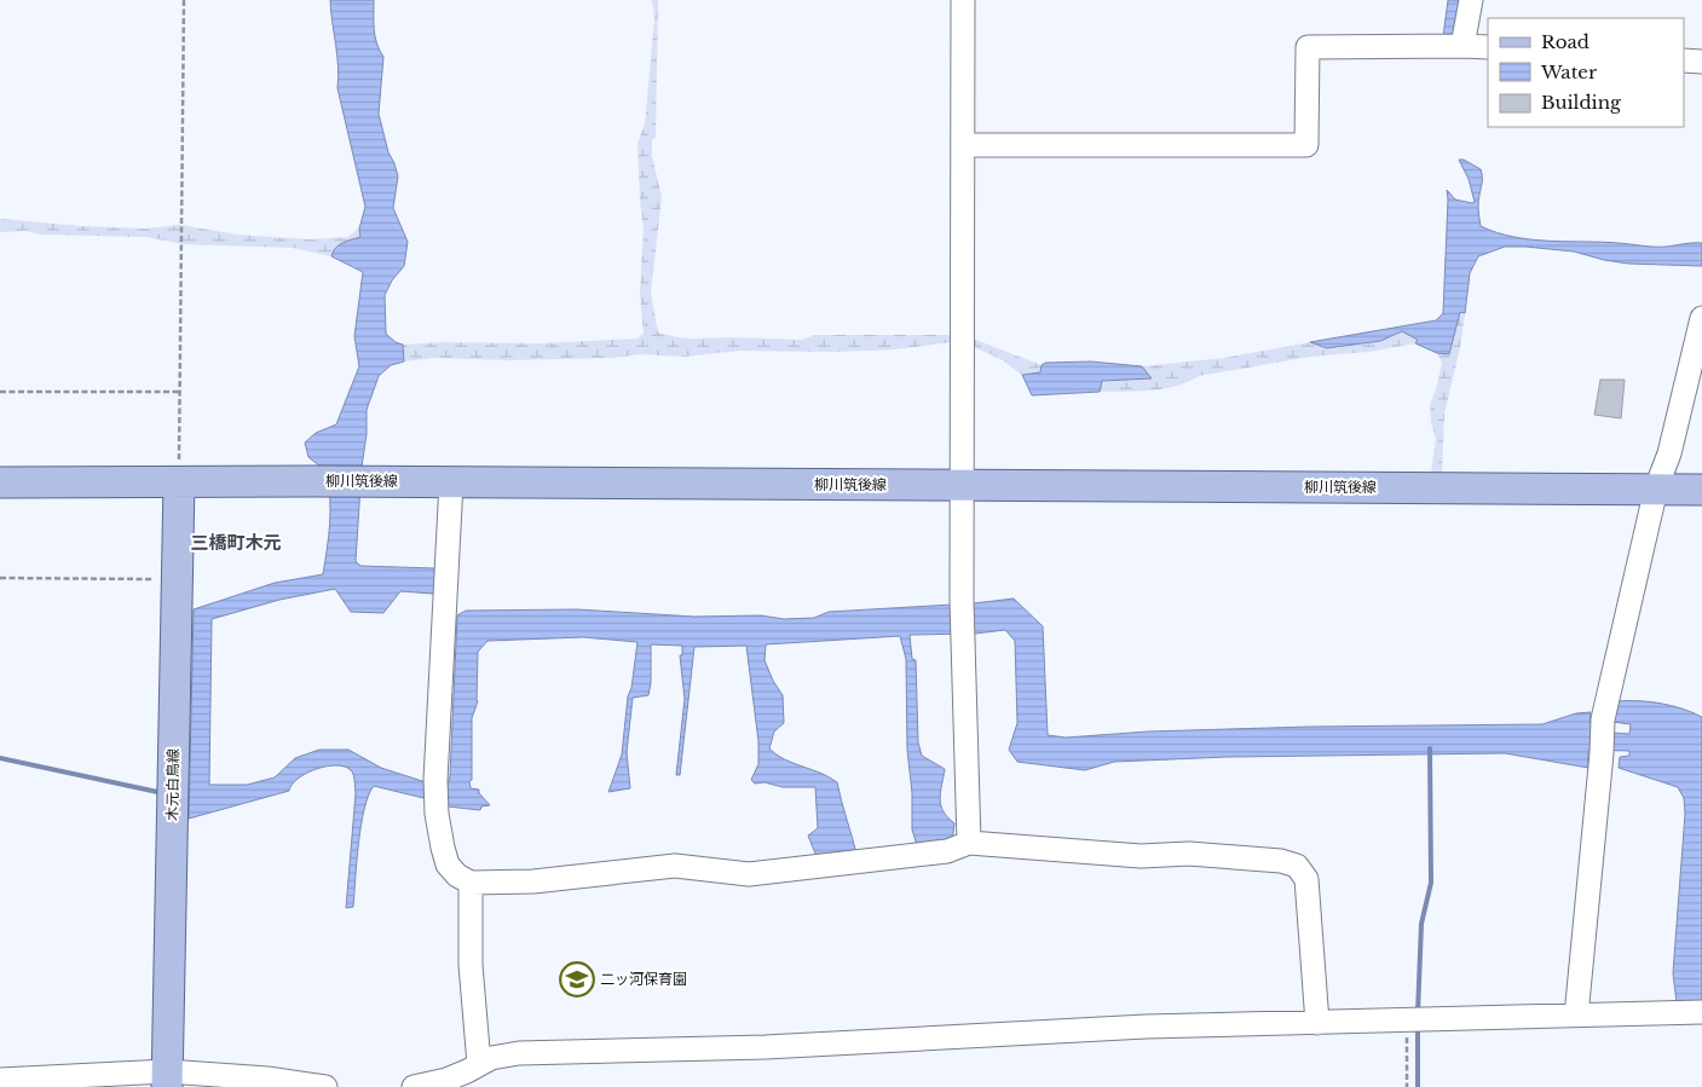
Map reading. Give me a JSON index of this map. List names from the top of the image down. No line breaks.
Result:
{"streets":{"main road":["柳川筑後線","木元白鳥線"]},"crossings":[["柳川筑後線","木元白鳥線"]],"districts":["三橋町木元"],"places":{"school or university":["二ッ河保育園"]},"legend":["Road","Water","Building"]}
